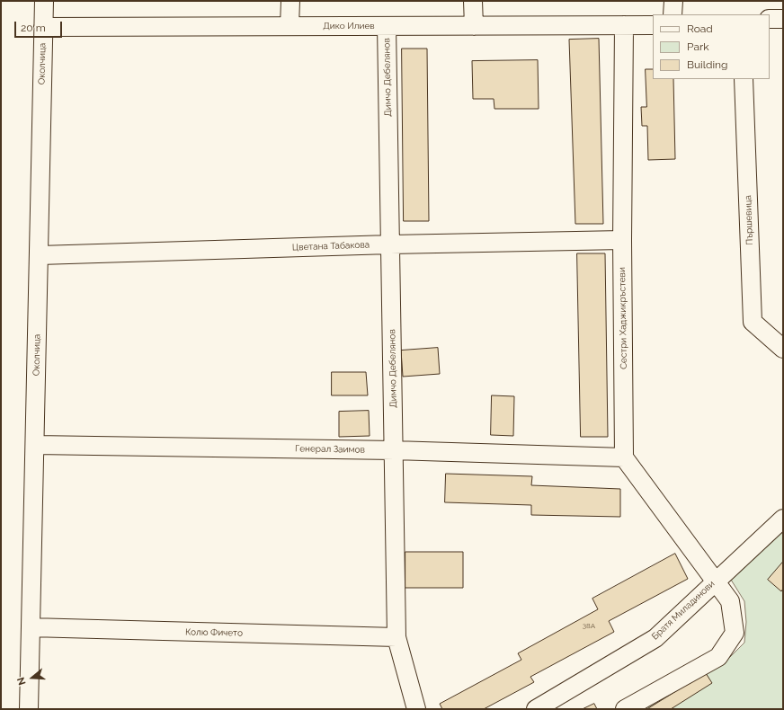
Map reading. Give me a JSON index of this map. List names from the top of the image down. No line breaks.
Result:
{"streets":{"street":["Дико Илиев","Околчица","Димчо Дебелянов","Пършевица","Цветана Табакова","Сестри Хаджикръстеви","Генерал Заимов","Братя Миладинови","Колю Фичето"]},"crossings":[["Дико Илиев","Околчица"],["Дико Илиев","Димчо Дебелянов"],["Дико Илиев","Сестри Хаджикръстеви"],["Околчица","Цветана Табакова"],["Околчица","Генерал Заимов"],["Околчица","Колю Фичето"],["Димчо Дебелянов","Цветана Табакова"],["Димчо Дебелянов","Генерал Заимов"],["Димчо Дебелянов","Колю Фичето"],["Цветана Табакова","Сестри Хаджикръстеви"],["Сестри Хаджикръстеви","Генерал Заимов"]],"house_numbers":["38A"],"legend":["Road","Park","Building"],"scale_bar":"20 m","north":"left"}
